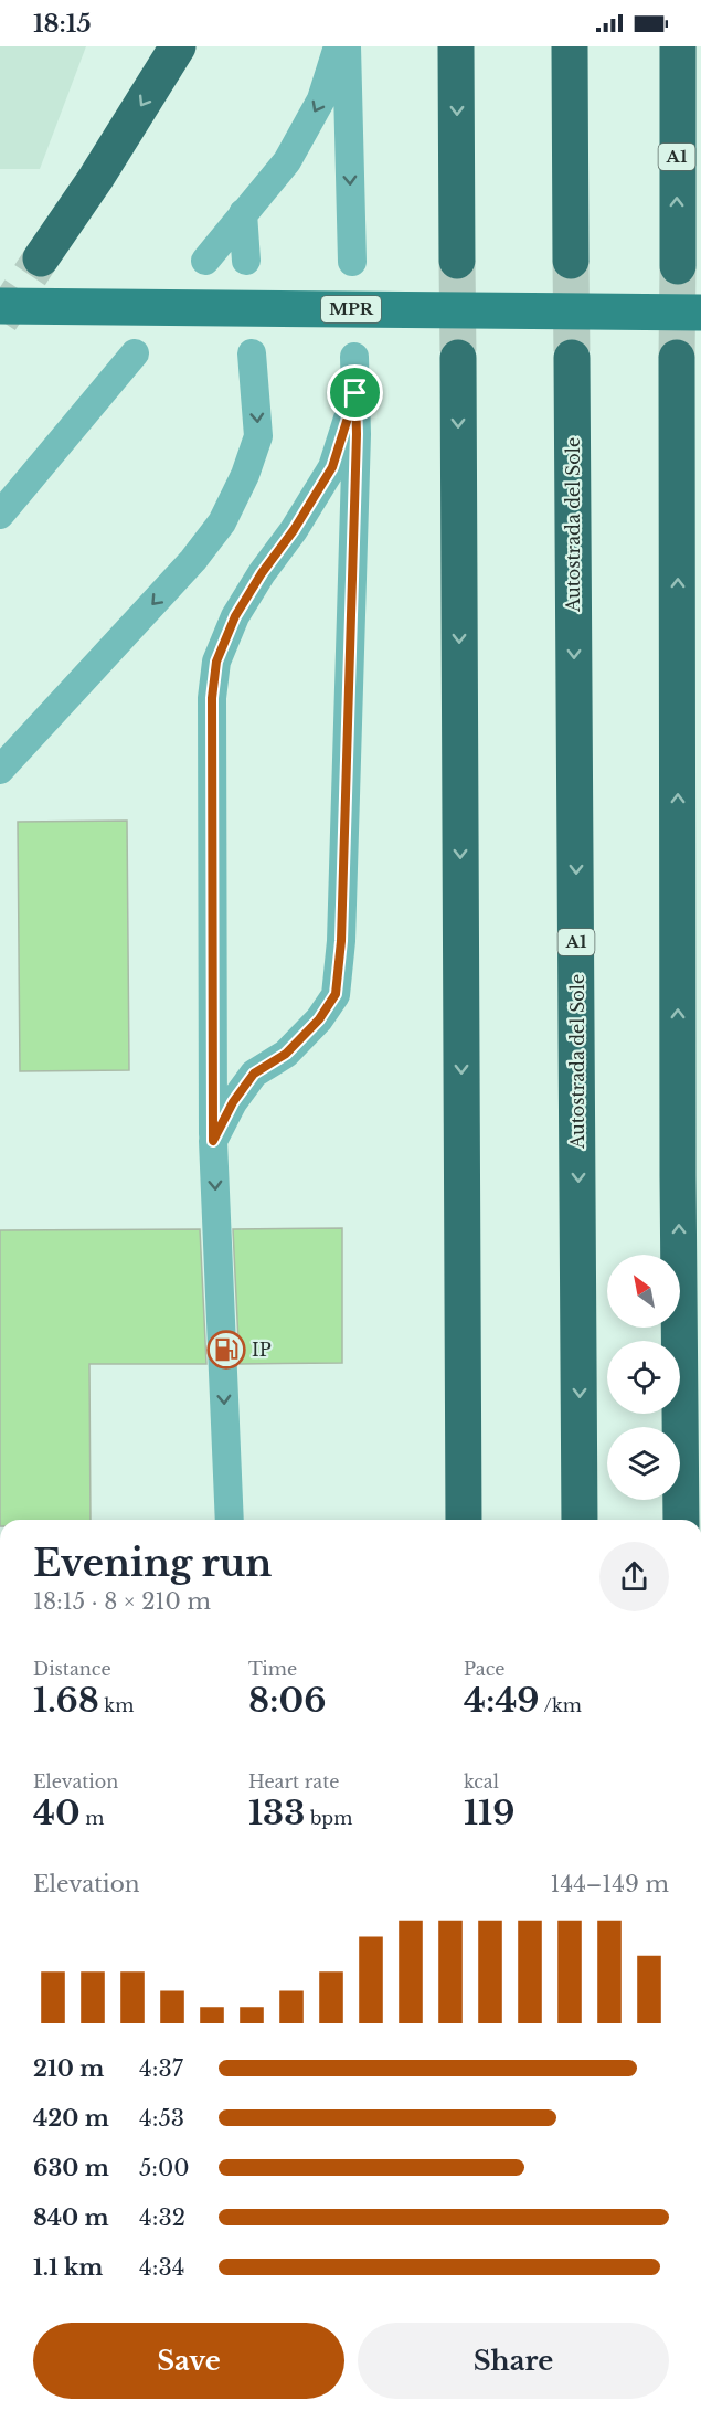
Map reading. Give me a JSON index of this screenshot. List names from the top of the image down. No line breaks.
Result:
{"streets":{"highway":["A1","Autostrada del Sole"],"main road":["MPR"]},"places":{"fuel station":["IP"]},"north":"top left","page":{"status":"18:15","heading":["Evening run","18:15 · 8 × 210 m"],"stats":[["Distance","1.68 km"],["Time","8:06"],["Pace","4:49 /km"],["Elevation","40 m"],["Heart rate","133 bpm"],["kcal","119"]],"chart":["Elevation","144–149 m"],"list":[{"name":"210 m","note":"4:37"},{"name":"420 m","note":"4:53"},{"name":"630 m","note":"5:00"},{"name":"840 m","note":"4:32"},{"name":"1.1 km","note":"4:34"}],"buttons":["Save","Share"]}}
